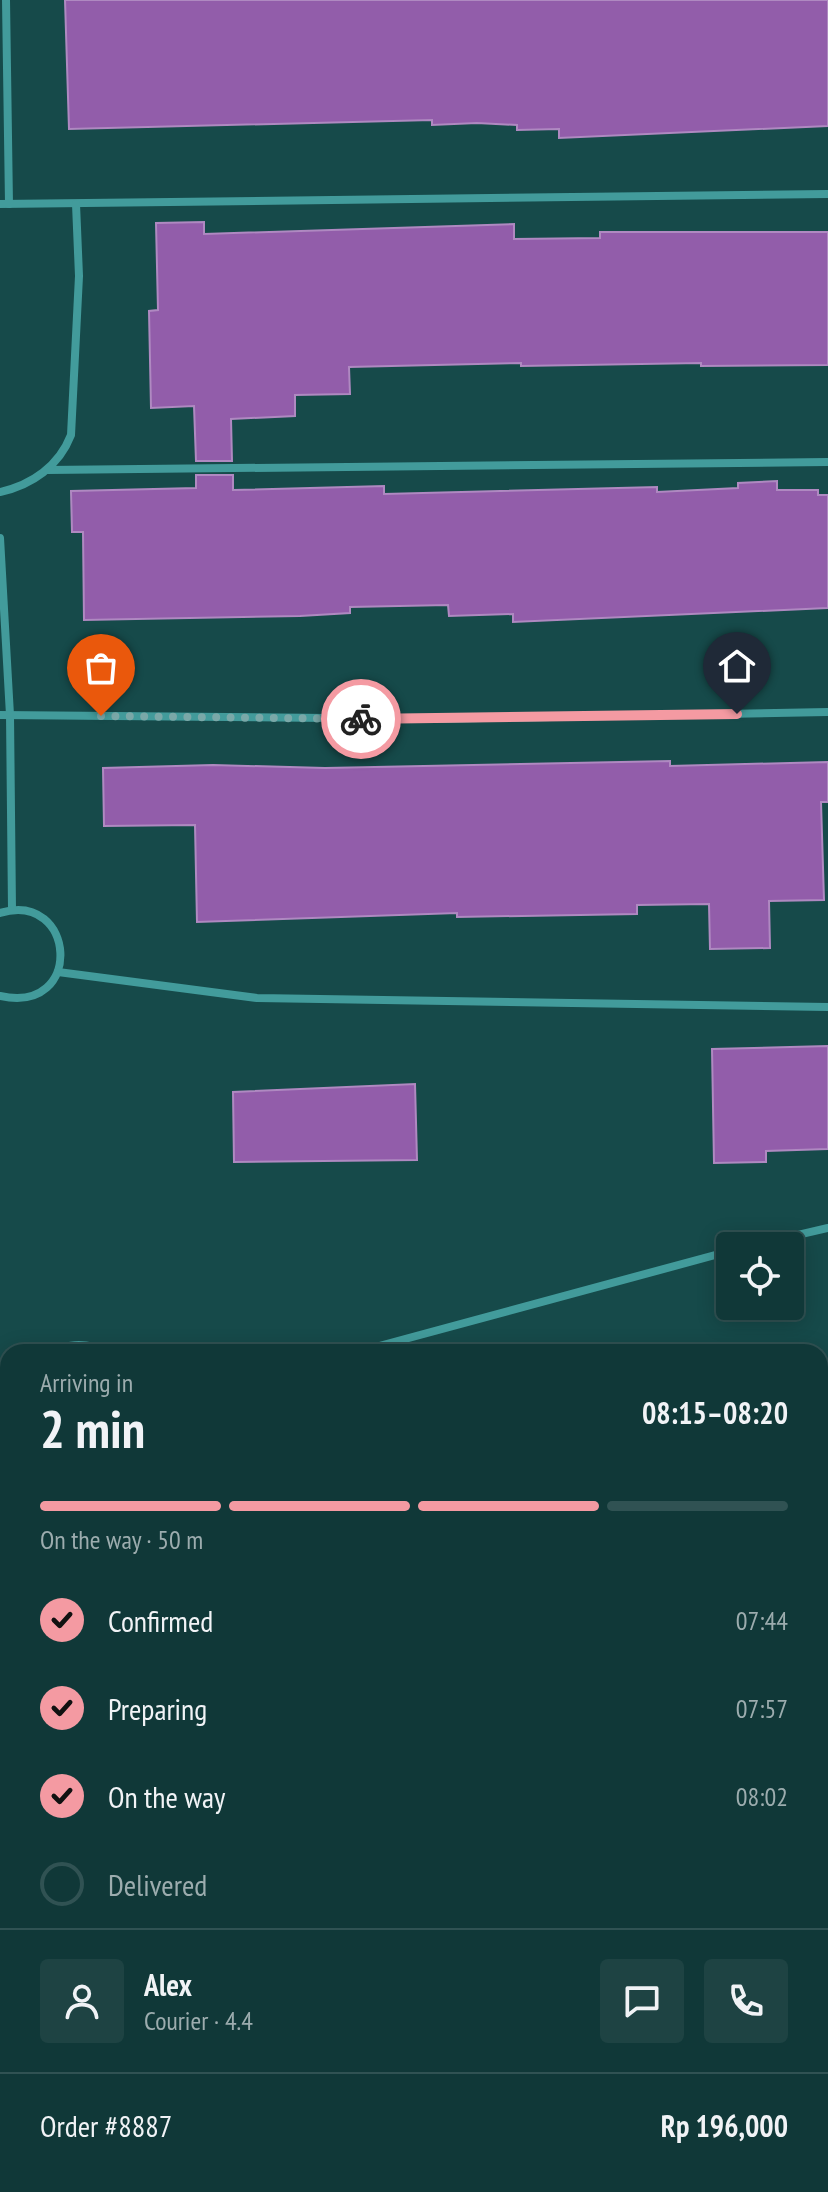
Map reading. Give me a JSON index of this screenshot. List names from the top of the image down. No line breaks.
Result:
{"page":{"heading":["2 min","Arriving in","08:15–08:20"],"panel":["Alex","Courier · 4.4","Order #8887","Rp 196,000"],"bar":"On the way · 50 m","list":[["Confirmed","07:44"],["Preparing","07:57"],["On the way","08:02"],"Delivered"]}}
